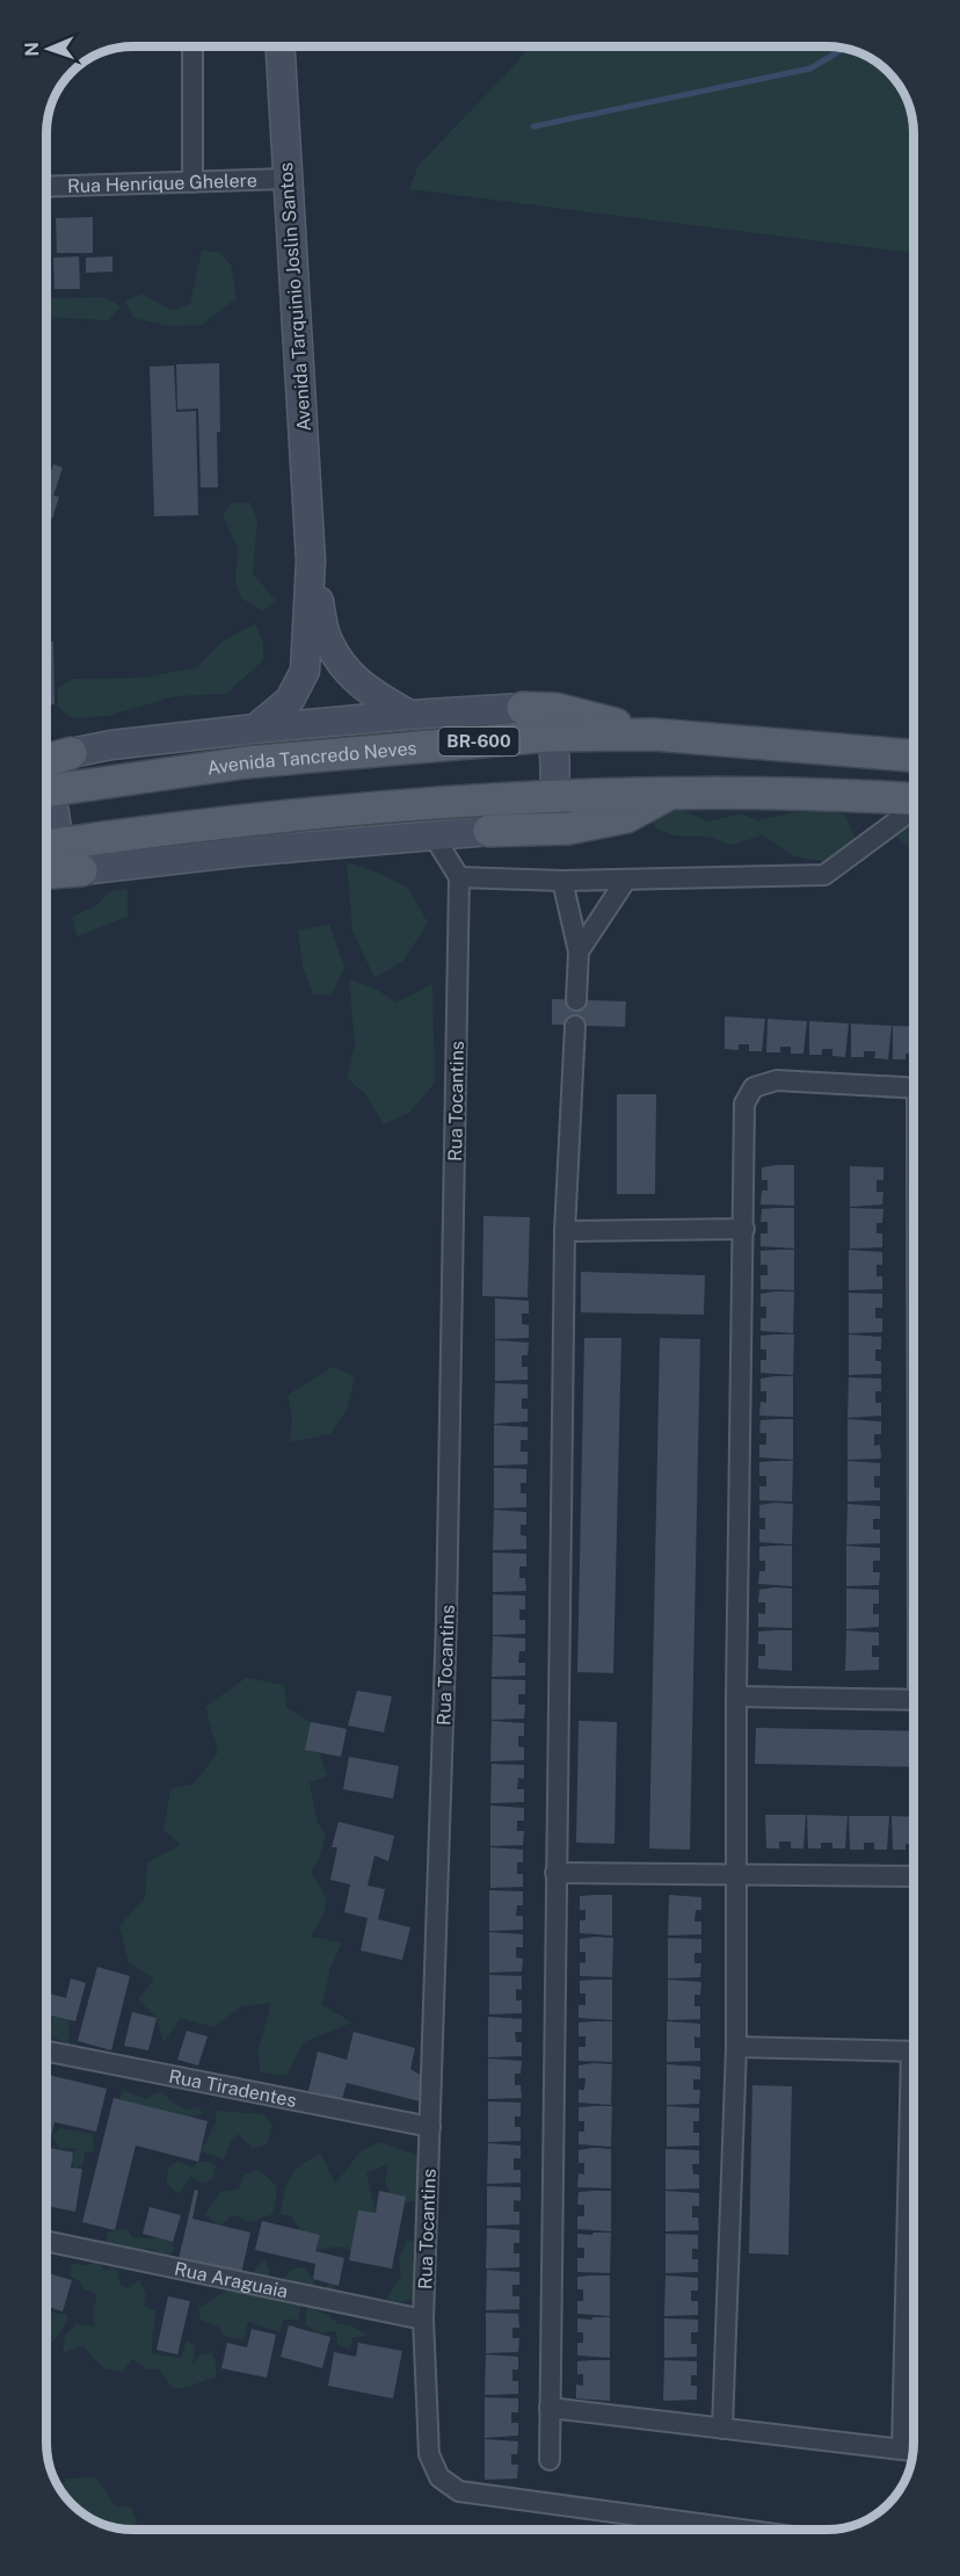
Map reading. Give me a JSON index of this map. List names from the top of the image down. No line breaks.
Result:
{"streets":{"main road":["Avenida Tarquinio Joslin Santos","BR-600","Avenida Tancredo Neves"],"street":["Rua Henrique Ghelere","Rua Tocantins","Rua Tiradentes","Rua Araguaia"]},"crossings":[["Rua Henrique Ghelere","Avenida Tarquinio Joslin Santos"],["Rua Tocantins","Rua Tiradentes"],["Rua Tocantins","Rua Araguaia"]],"north":"left"}
